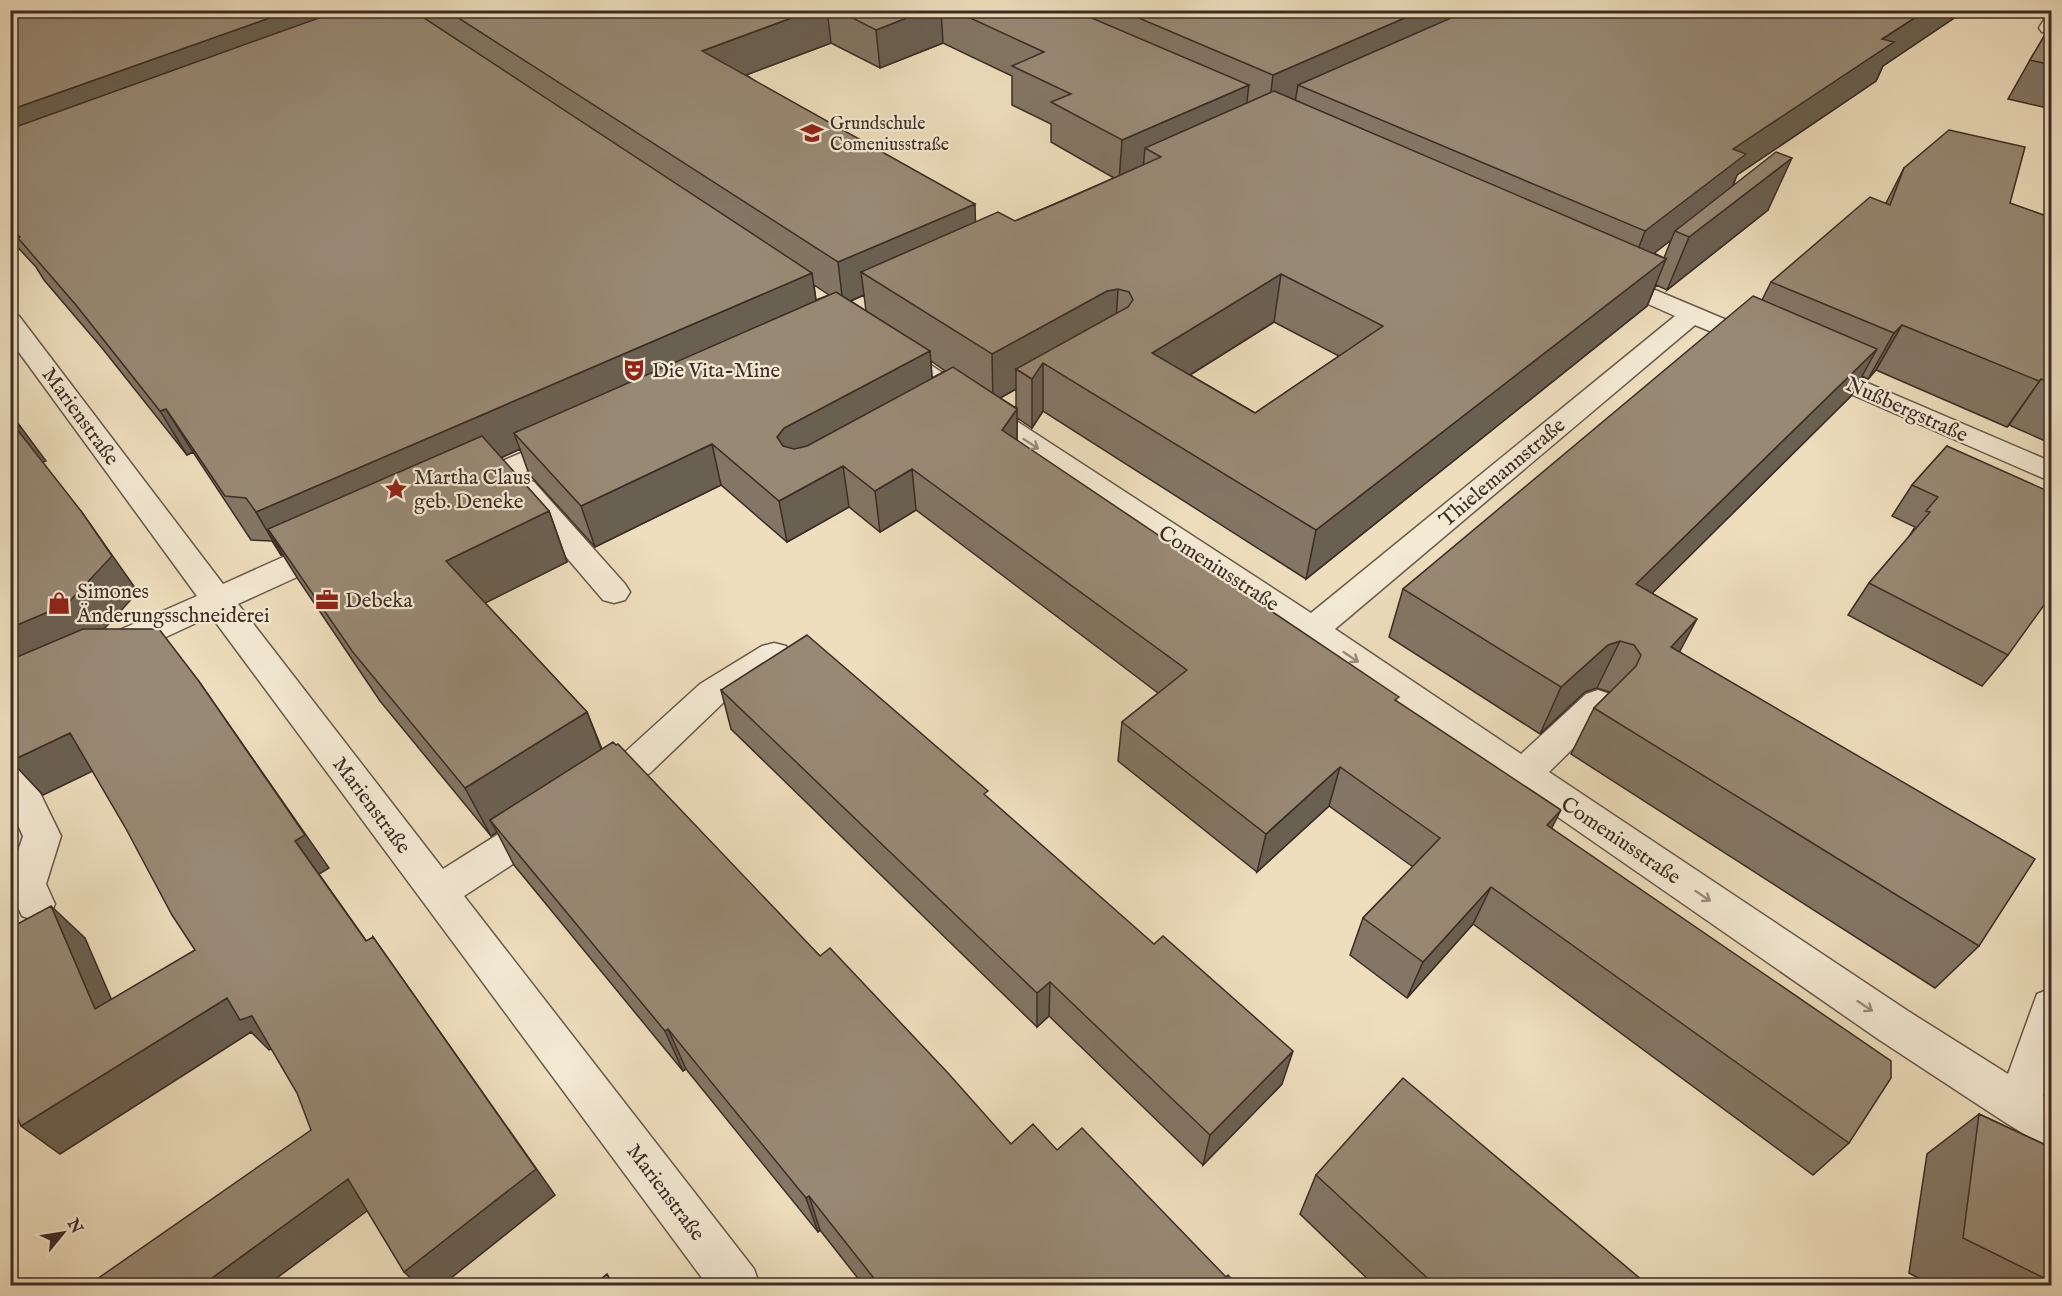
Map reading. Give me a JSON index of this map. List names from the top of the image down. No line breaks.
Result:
{"streets":{"street":["Nußbergstraße","Marienstraße","Thielemannstraße","Comeniusstraße"]},"crossings":[["Nußbergstraße","Thielemannstraße"],["Thielemannstraße","Comeniusstraße"]],"one_way":["Comeniusstraße"],"places":{"school or university":["Grundschule Comeniusstraße"],"theatre":["Die Vita-Mine"],"place":["Martha Claus geb. Deneke"],"office":["Debeka"],"shop":["Simones Änderungsschneiderei"]},"north":"top right"}
